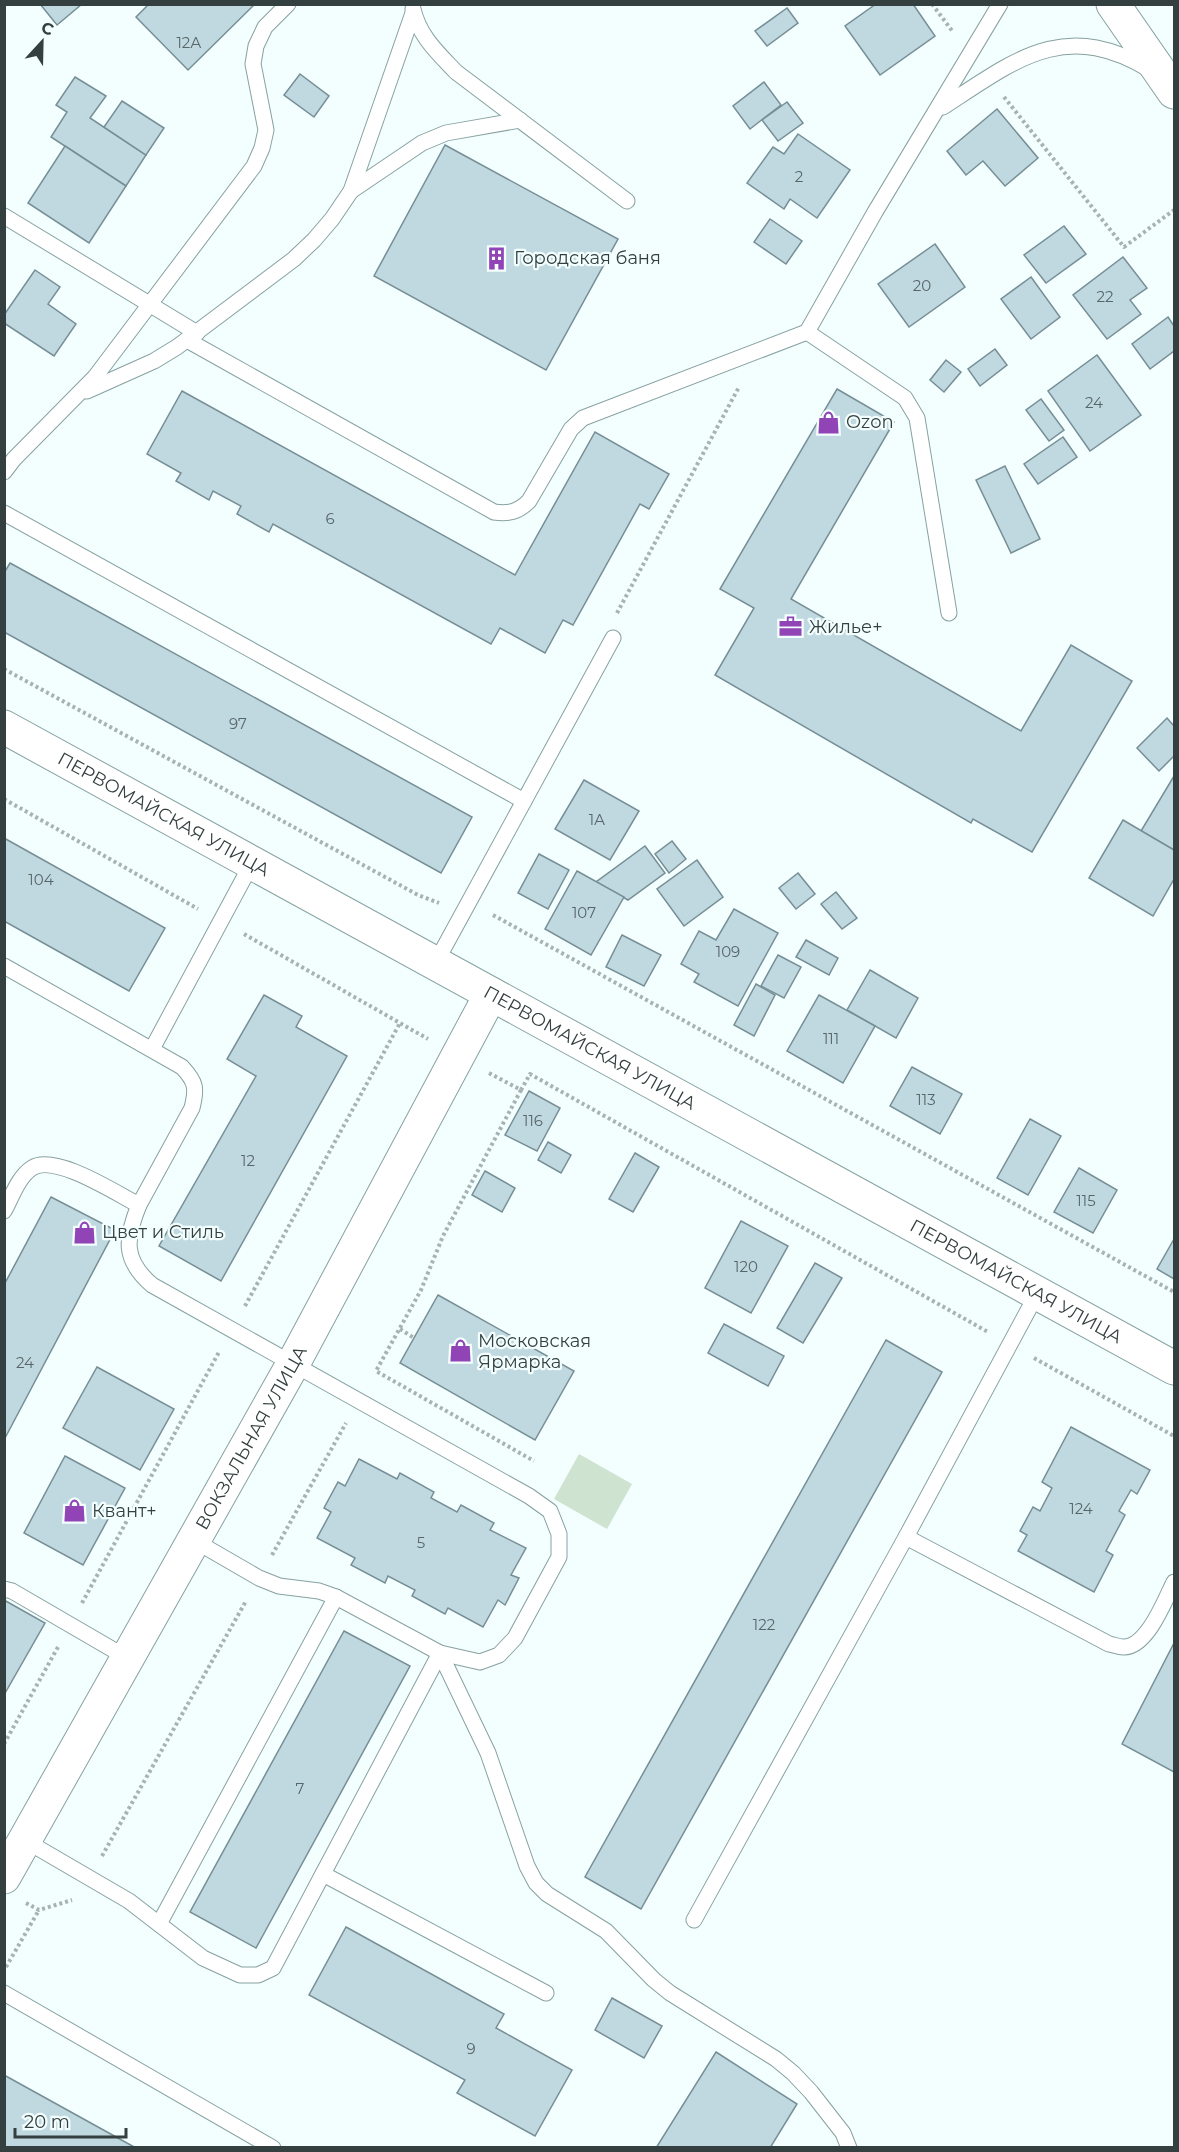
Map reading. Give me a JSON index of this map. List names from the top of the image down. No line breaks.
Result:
{"streets":{"main road":["ПЕРВОМАЙСКАЯ УЛИЦА","ВОКЗАЛЬНАЯ УЛИЦА"]},"crossings":[["ПЕРВОМАЙСКАЯ УЛИЦА","ВОКЗАЛЬНАЯ УЛИЦА"]],"places":{"building":["Городская баня"],"shop":["Ozon","Цвет и Стиль","Московская Ярмарка","Квант+"],"office":["Жилье+"]},"house_numbers":["12А","2","20","22","24","6","97","1А","104","107","109","111","113","116","12","115","120","24","124","5","122","7","9"],"scale_bar":"20 m","north":"top"}
